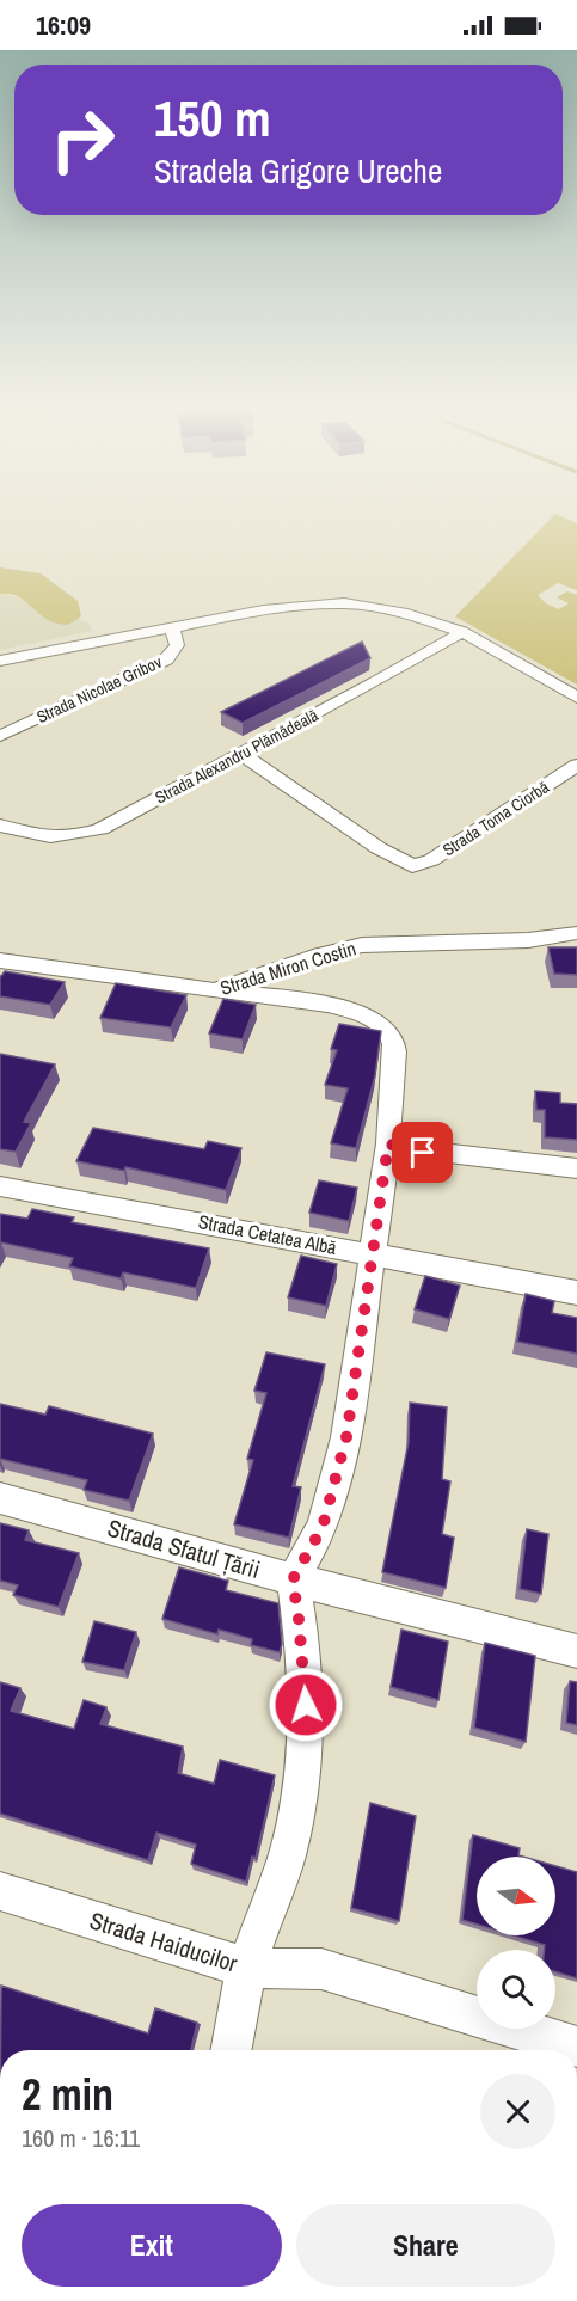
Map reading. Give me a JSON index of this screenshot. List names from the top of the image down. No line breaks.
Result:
{"streets":{"street":["Strada Nicolae Gribov","Strada Alexandru Plămădeală","Strada Toma Ciorbă","Strada Miron Costin","Strada Cetatea Albă","Strada Sfatul Țării","Strada Haiducilor"]},"crossings":[["Strada Alexandru Plămădeală","Strada Toma Ciorbă"]],"north":"right","page":{"status":"16:09","turn":["150 m","Stradela Grigore Ureche"],"heading":["2 min","160 m · 16:11"],"buttons":["Exit","Share"]}}
